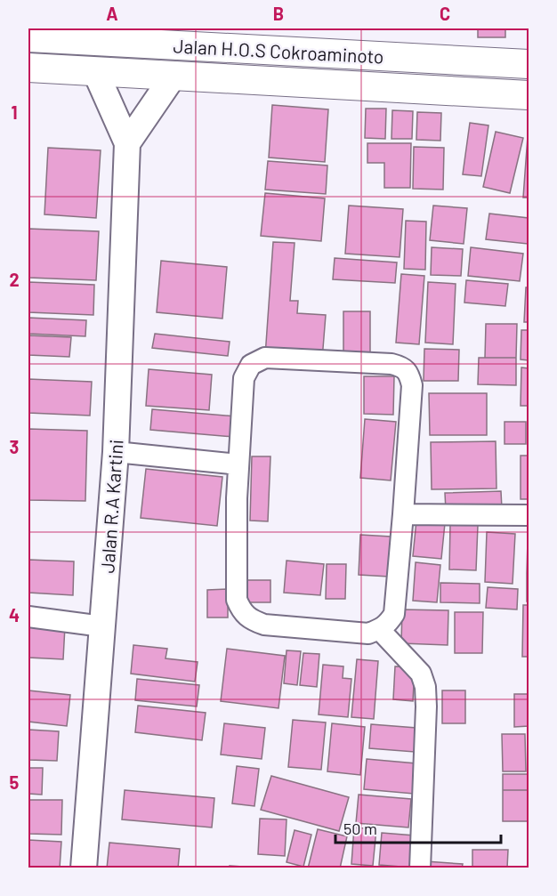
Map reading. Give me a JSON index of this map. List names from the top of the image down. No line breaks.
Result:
{"streets":{"main road":["Jalan H.O.S Cokroaminoto"],"street":["Jalan R.A Kartini"]},"scale_bar":"50 m","grid":{"columns":["A","B","C"],"rows":["1","2","3","4","5"]}}
